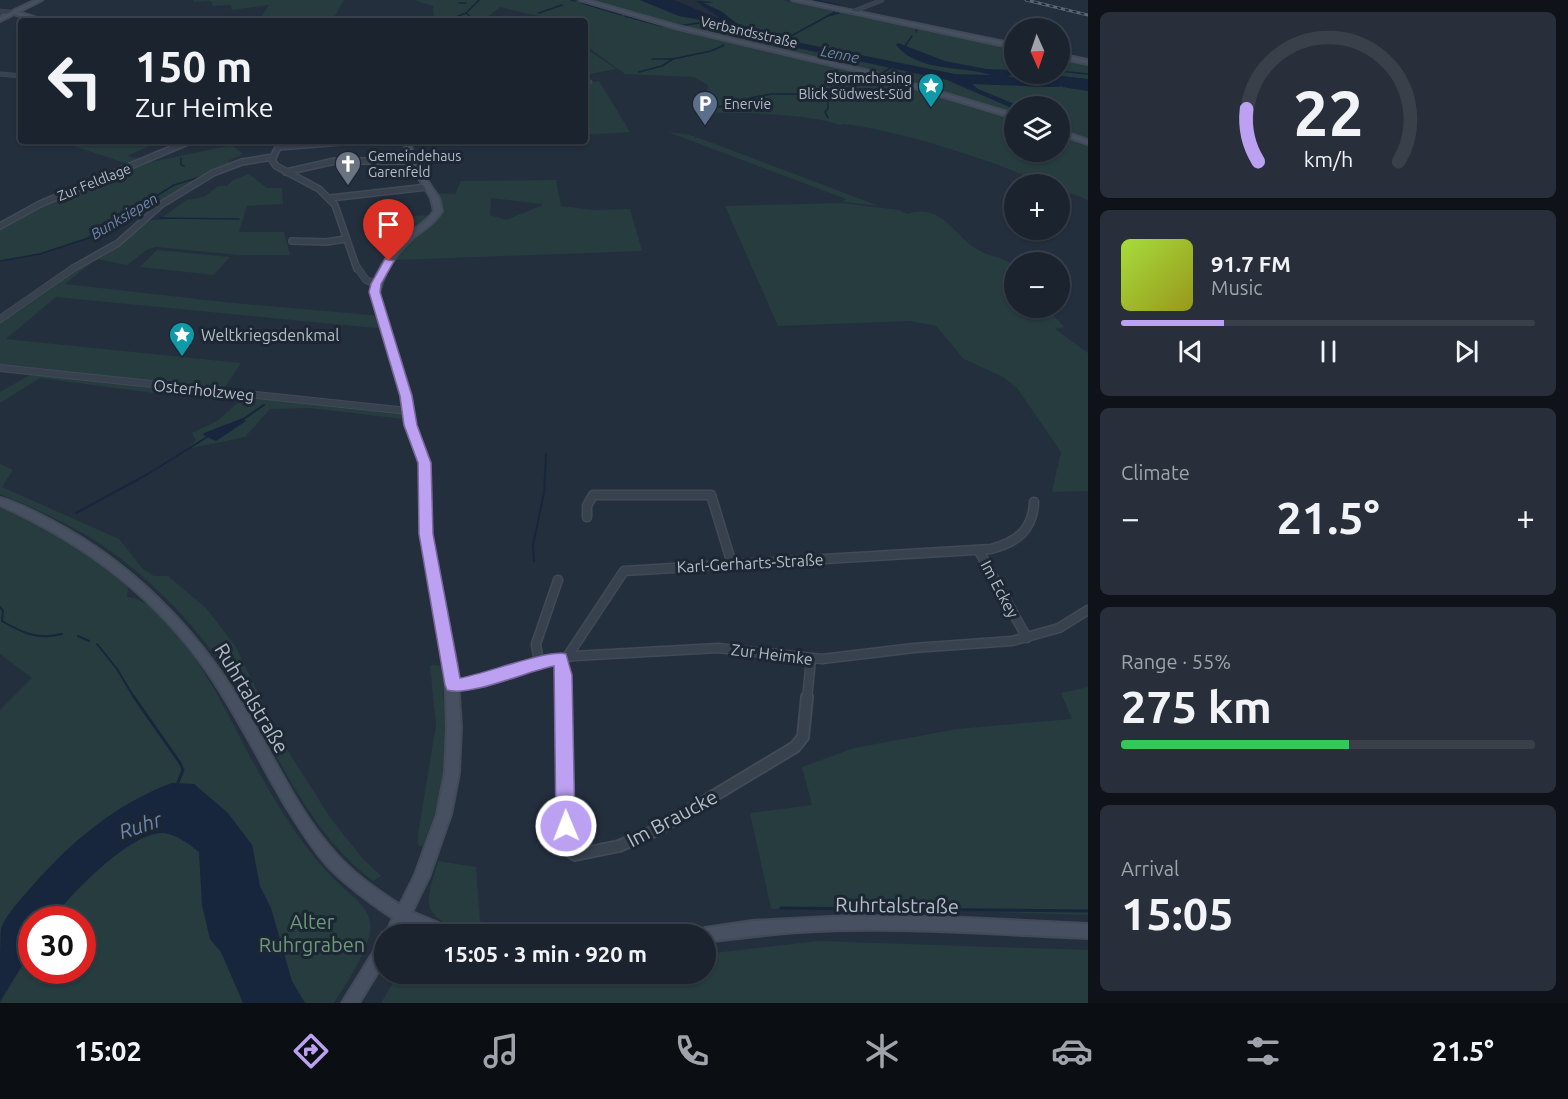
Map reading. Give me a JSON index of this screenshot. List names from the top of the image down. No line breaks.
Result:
{"streets":{"main road":["Verbandsstraße","Ruhrtalstraße"],"street":["Zur Feldlage","Osterholzweg","Karl-Gerharts-Straße","Im Eckey","Zur Heimke","Im Braucke"]},"crossings":[["Karl-Gerharts-Straße","Im Eckey"],["Karl-Gerharts-Straße","Zur Heimke"],["Karl-Gerharts-Straße","Im Braucke"],["Im Eckey","Zur Heimke"],["Zur Heimke","Im Braucke"]],"water":["Lenne","Bunksiepen","Ruhr"],"parks":["Alter Ruhrgraben"],"places":{"place":["Stormchasing Blick Südwest-Süd","Weltkriegsdenkmal"],"parking":["Enervie"],"church":["Gemeindehaus Garenfeld"]},"north":"bottom","page":{"map_buttons":["+","−"],"turn":["150 m","Zur Heimke"],"song":["91.7 FM","Music"],"tile":["Climate",["Range · 55%","275 km"],["Arrival","15:05"]],"heat":["−","21.5°","+"],"limit":"30","trip":"15:05 · 3 min · 920 m","tabs":["15:02","21.5°"],"gauge":["22","km/h"]}}
